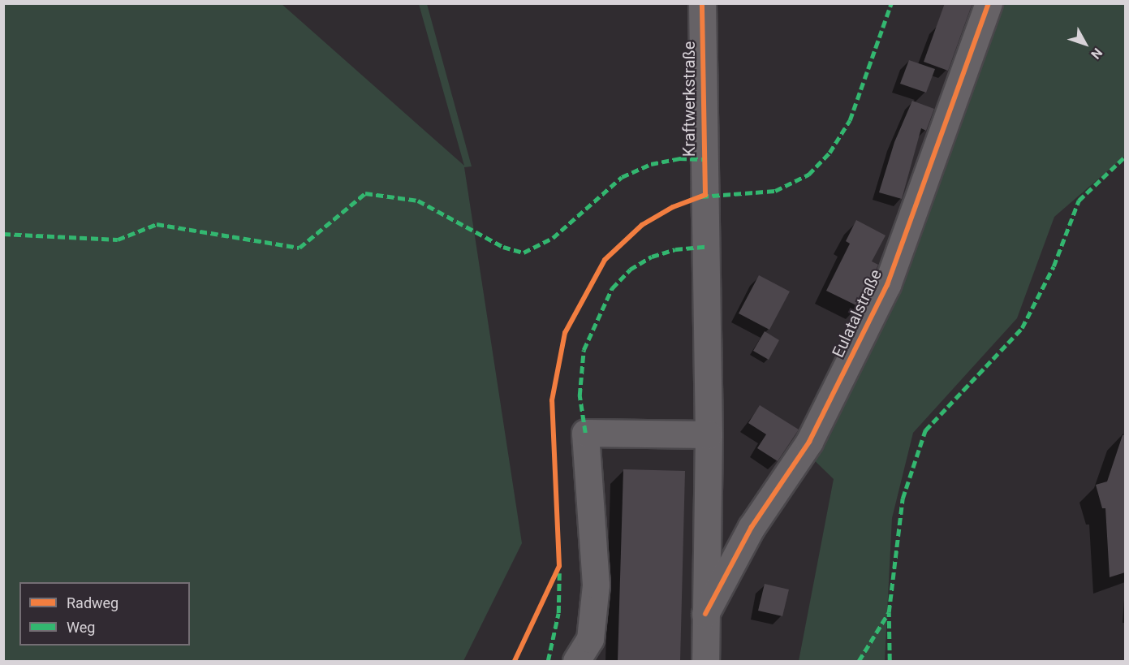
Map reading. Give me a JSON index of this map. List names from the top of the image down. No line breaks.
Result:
{"streets":{"street":["Kraftwerkstraße","Eulatalstraße"]},"crossings":[["Kraftwerkstraße","Eulatalstraße"]],"legend":["Radweg","Weg"],"north":"bottom right"}
